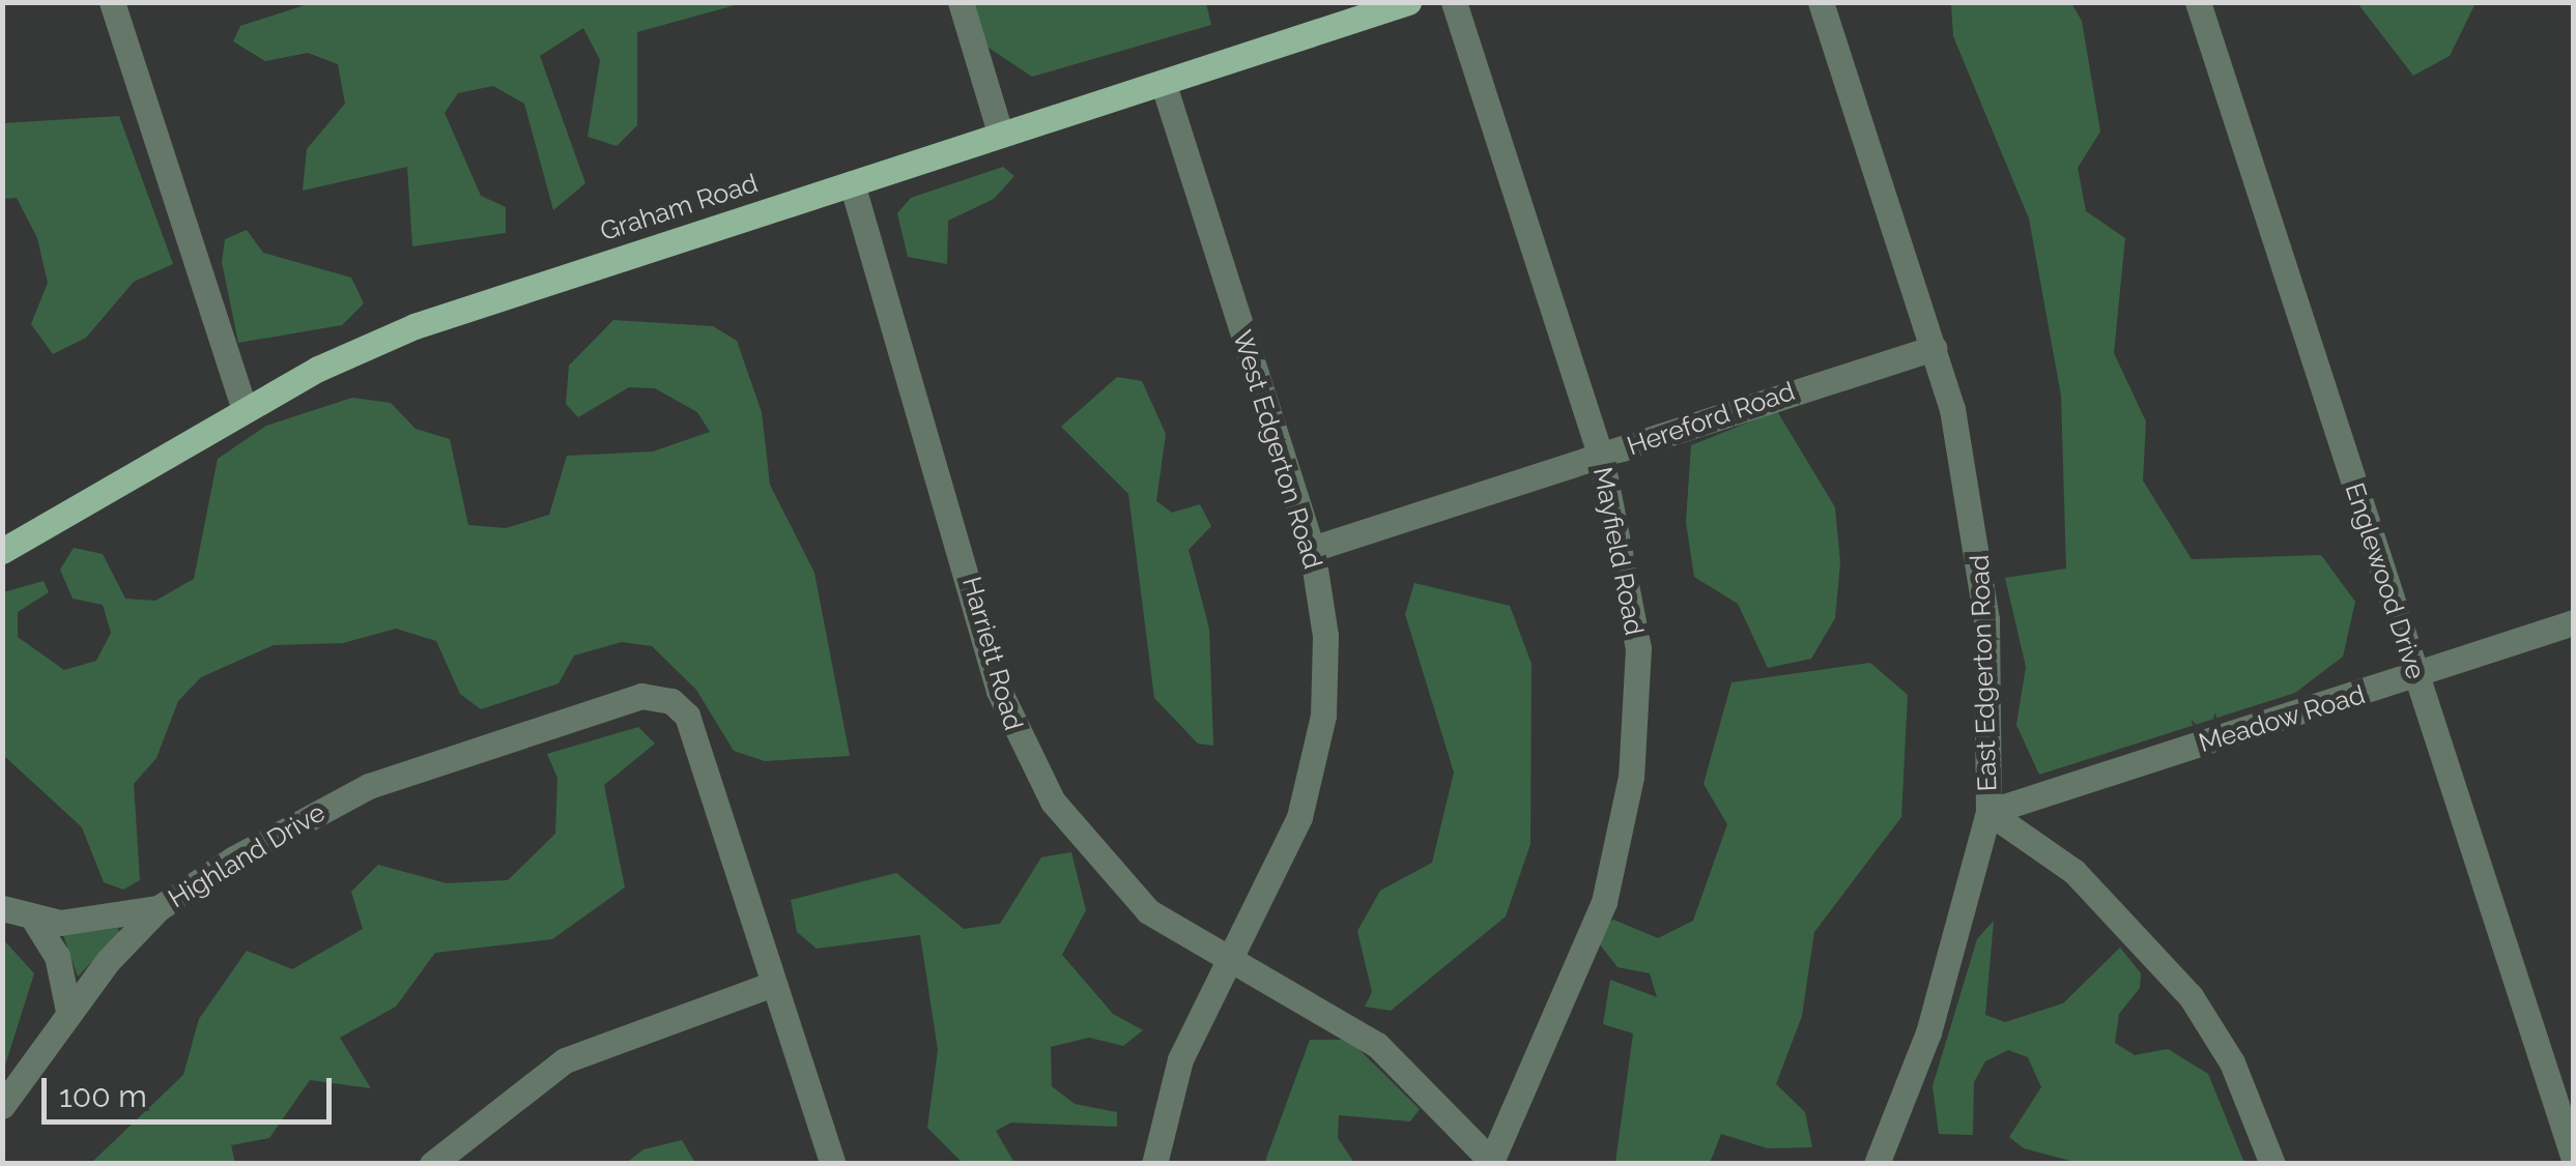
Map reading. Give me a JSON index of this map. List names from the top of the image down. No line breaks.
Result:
{"streets":{"main road":["Graham Road"],"street":["Hereford Road","West Edgerton Road","Mayfield Road","Englewood Drive","Harriett Road","East Edgerton Road","Meadow Road","Highland Drive"]},"crossings":[["Graham Road","West Edgerton Road"],["Graham Road","Harriett Road"],["Hereford Road","West Edgerton Road"],["Hereford Road","Mayfield Road"],["Hereford Road","East Edgerton Road"],["West Edgerton Road","Harriett Road"],["Mayfield Road","Harriett Road"],["Englewood Drive","Meadow Road"],["East Edgerton Road","Meadow Road"]],"scale_bar":"100 m"}
